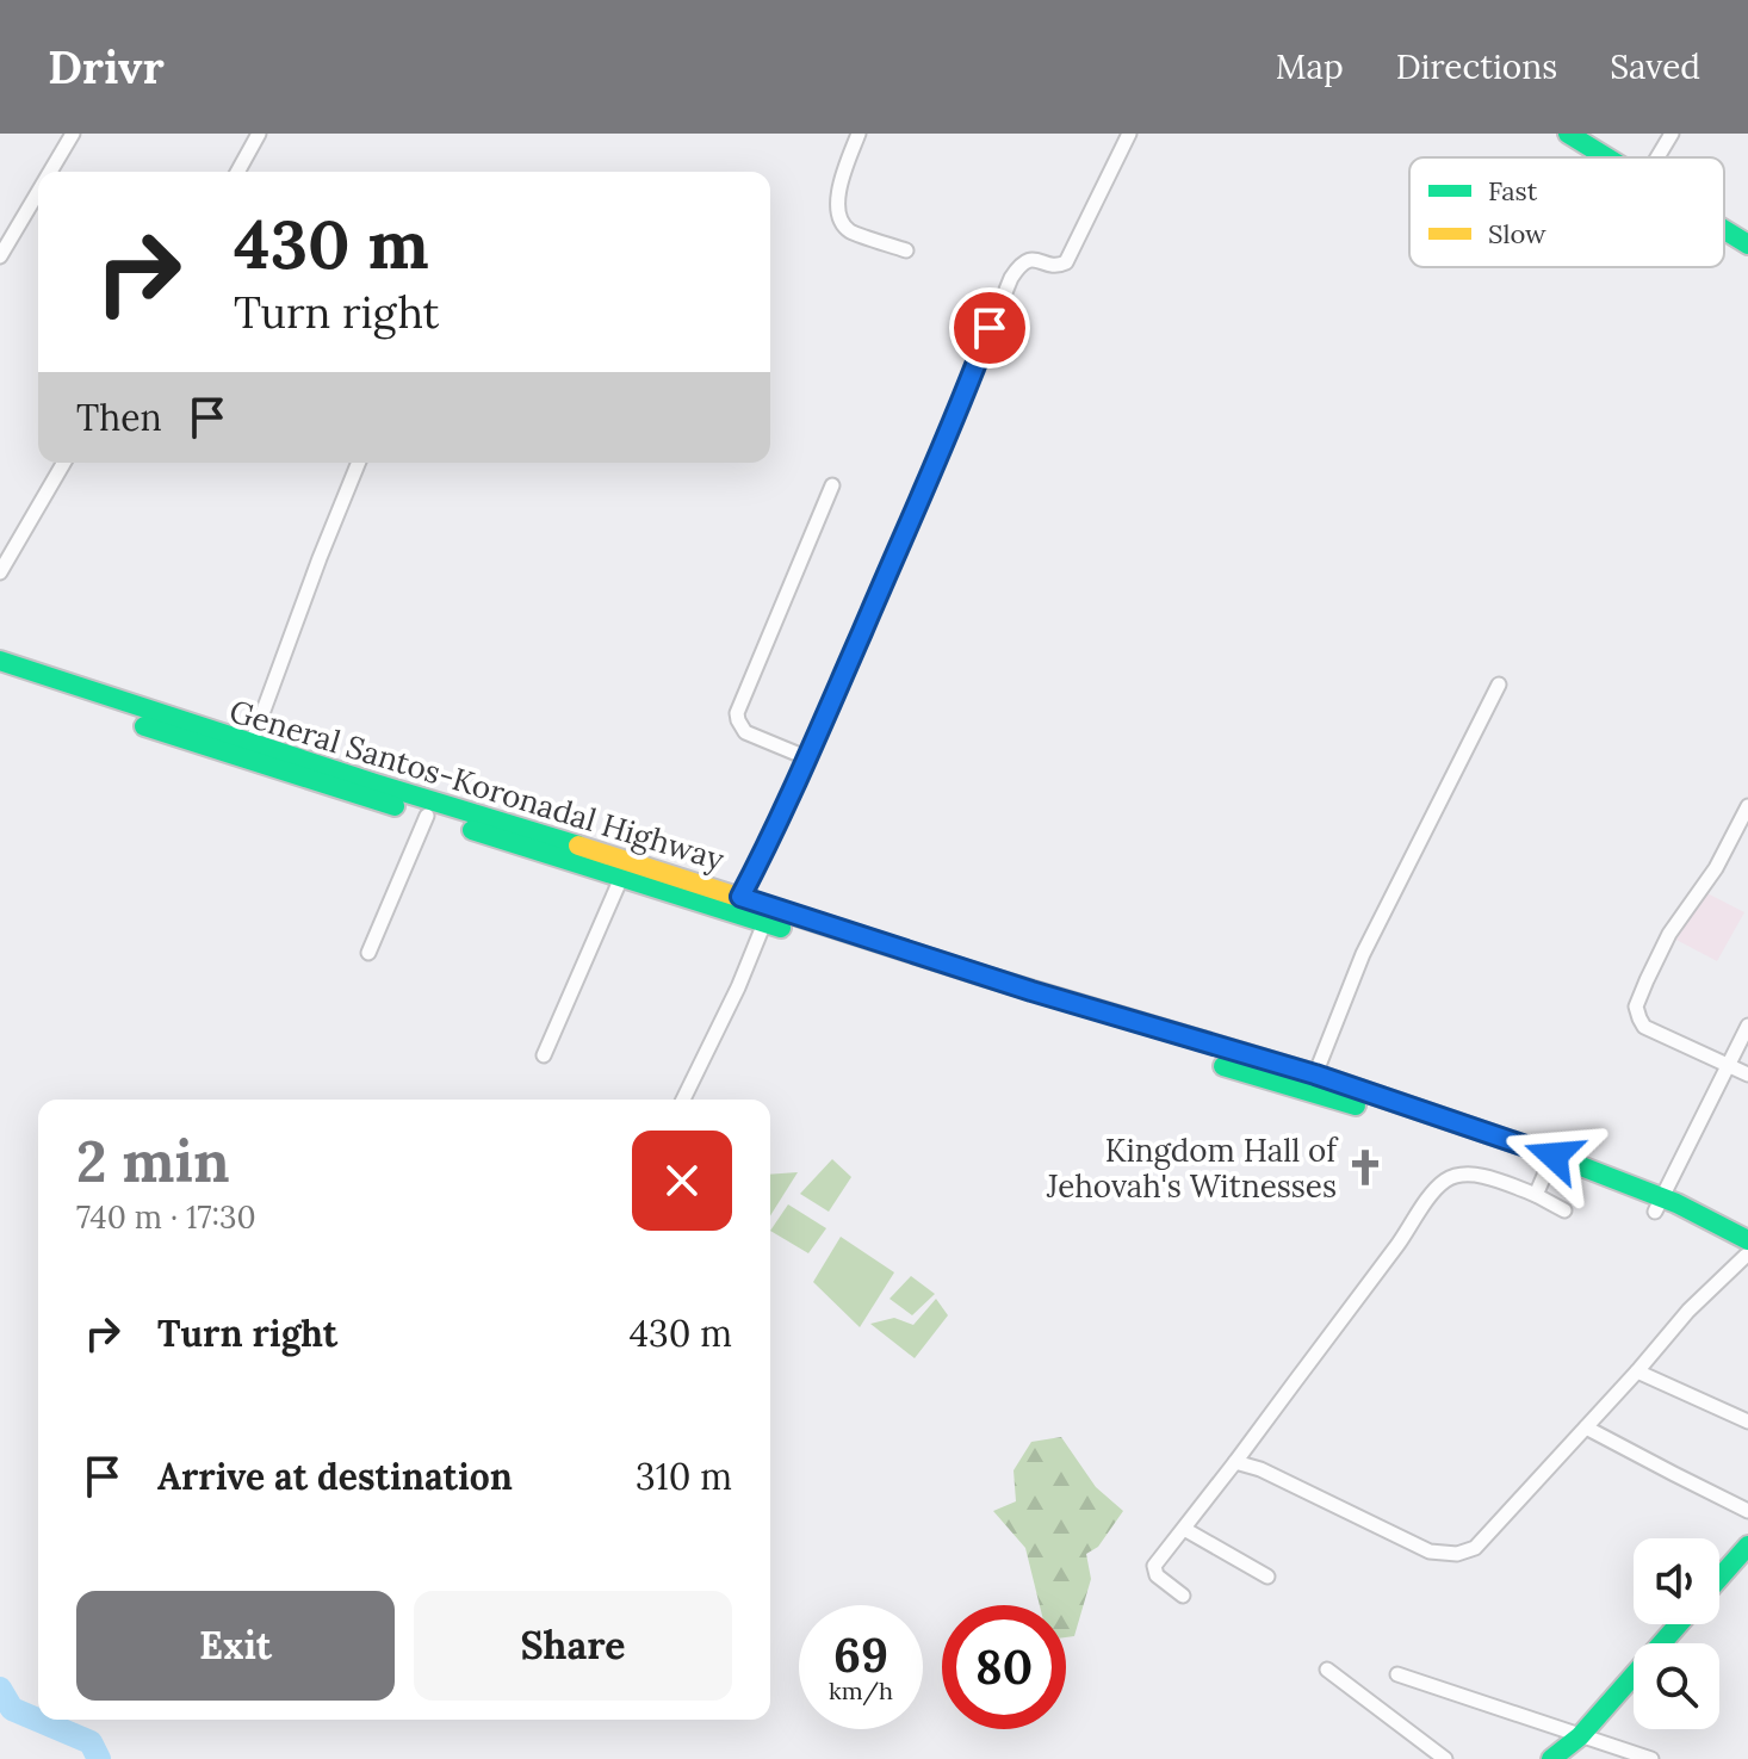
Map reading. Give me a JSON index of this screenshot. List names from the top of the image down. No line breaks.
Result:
{"streets":{"main road":["General Santos-Koronadal Highway"]},"places":{"church":["Kingdom Hall of Jehovah's Witnesses"]},"legend":["Fast","Slow"],"page":{"header":"Drivr","nav":["Map","Directions","Saved"],"turn":["430 m","Turn right"],"then":"Then","heading":["2 min","740 m · 17:30"],"list":[{"name":"Turn right","value":"430 m"},{"name":"Arrive at destination","value":"310 m"}],"buttons":["Exit","Share"],"speed":"69 km/h","limit":"80"}}
